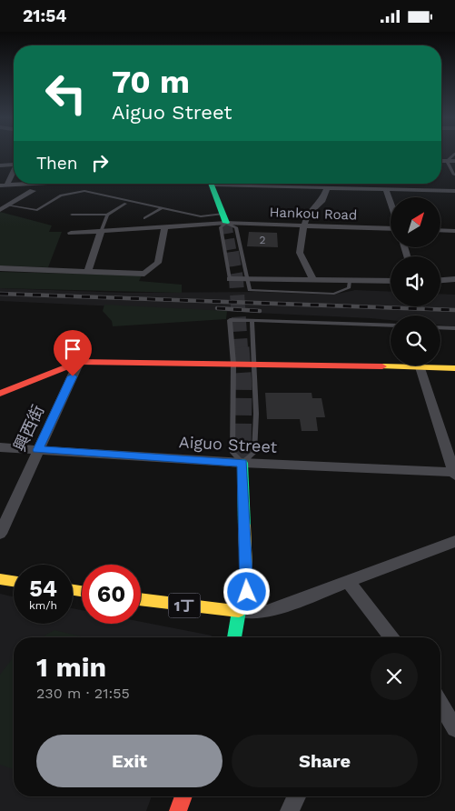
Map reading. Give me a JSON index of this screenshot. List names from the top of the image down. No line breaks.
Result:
{"streets":{"street":["Hankou Road","興西街","Aiguo Street","1丁"]},"crossings":[["興西街","Aiguo Street"]],"house_numbers":["2"],"north":"top right","page":{"status":"21:54","turn":["70 m","Aiguo Street"],"then":"Then","speed":"54 km/h","limit":"60","heading":["1 min","230 m · 21:55"],"buttons":["Exit","Share"]}}
